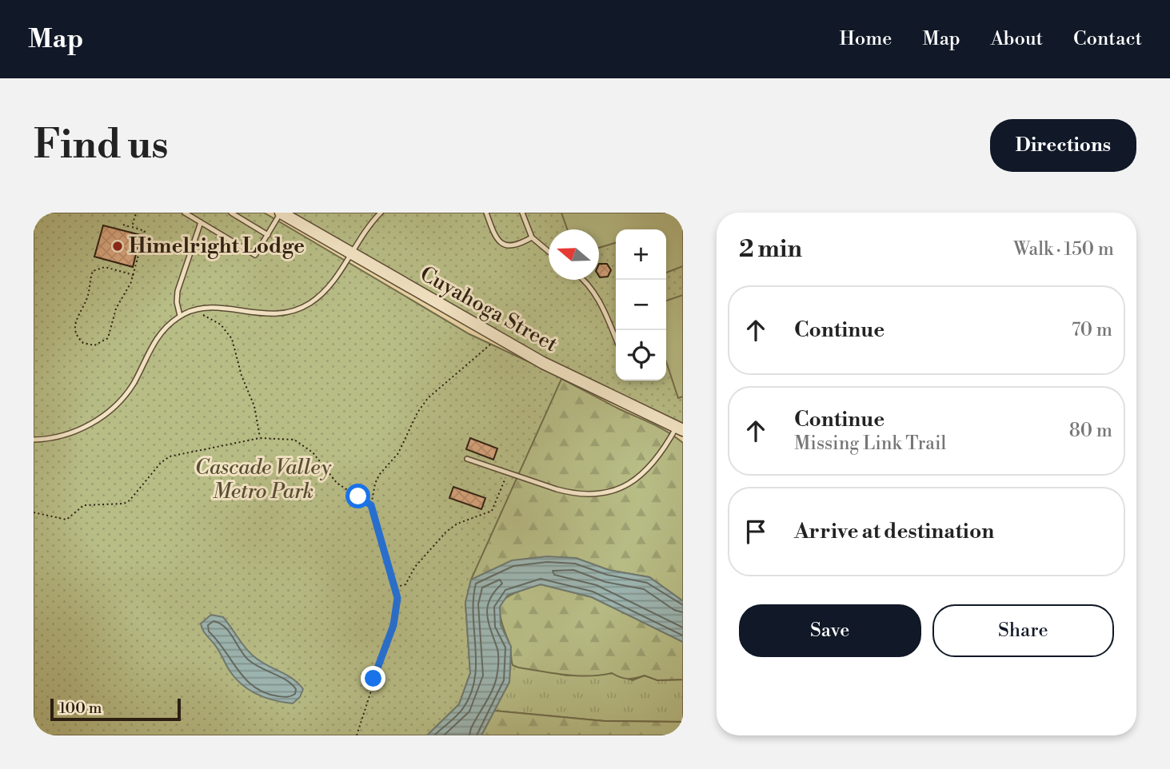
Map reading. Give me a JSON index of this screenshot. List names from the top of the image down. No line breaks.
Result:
{"streets":{"street":["Cuyahoga Street"]},"parks":["Cascade Valley Metro Park"],"places":["Himelright Lodge"],"scale_bar":"100 m","north":"left","page":{"header":"Map","nav":["Home","Map","About","Contact"],"buttons":["Directions",["Save","Share"]],"title":"Find us","heading":["2 min","Walk · 150 m"],"map_buttons":["+","−"],"list":[["Continue","70 m"],["Continue","Missing Link Trail","80 m"],"Arrive at destination"],"scale":"100 m"}}
